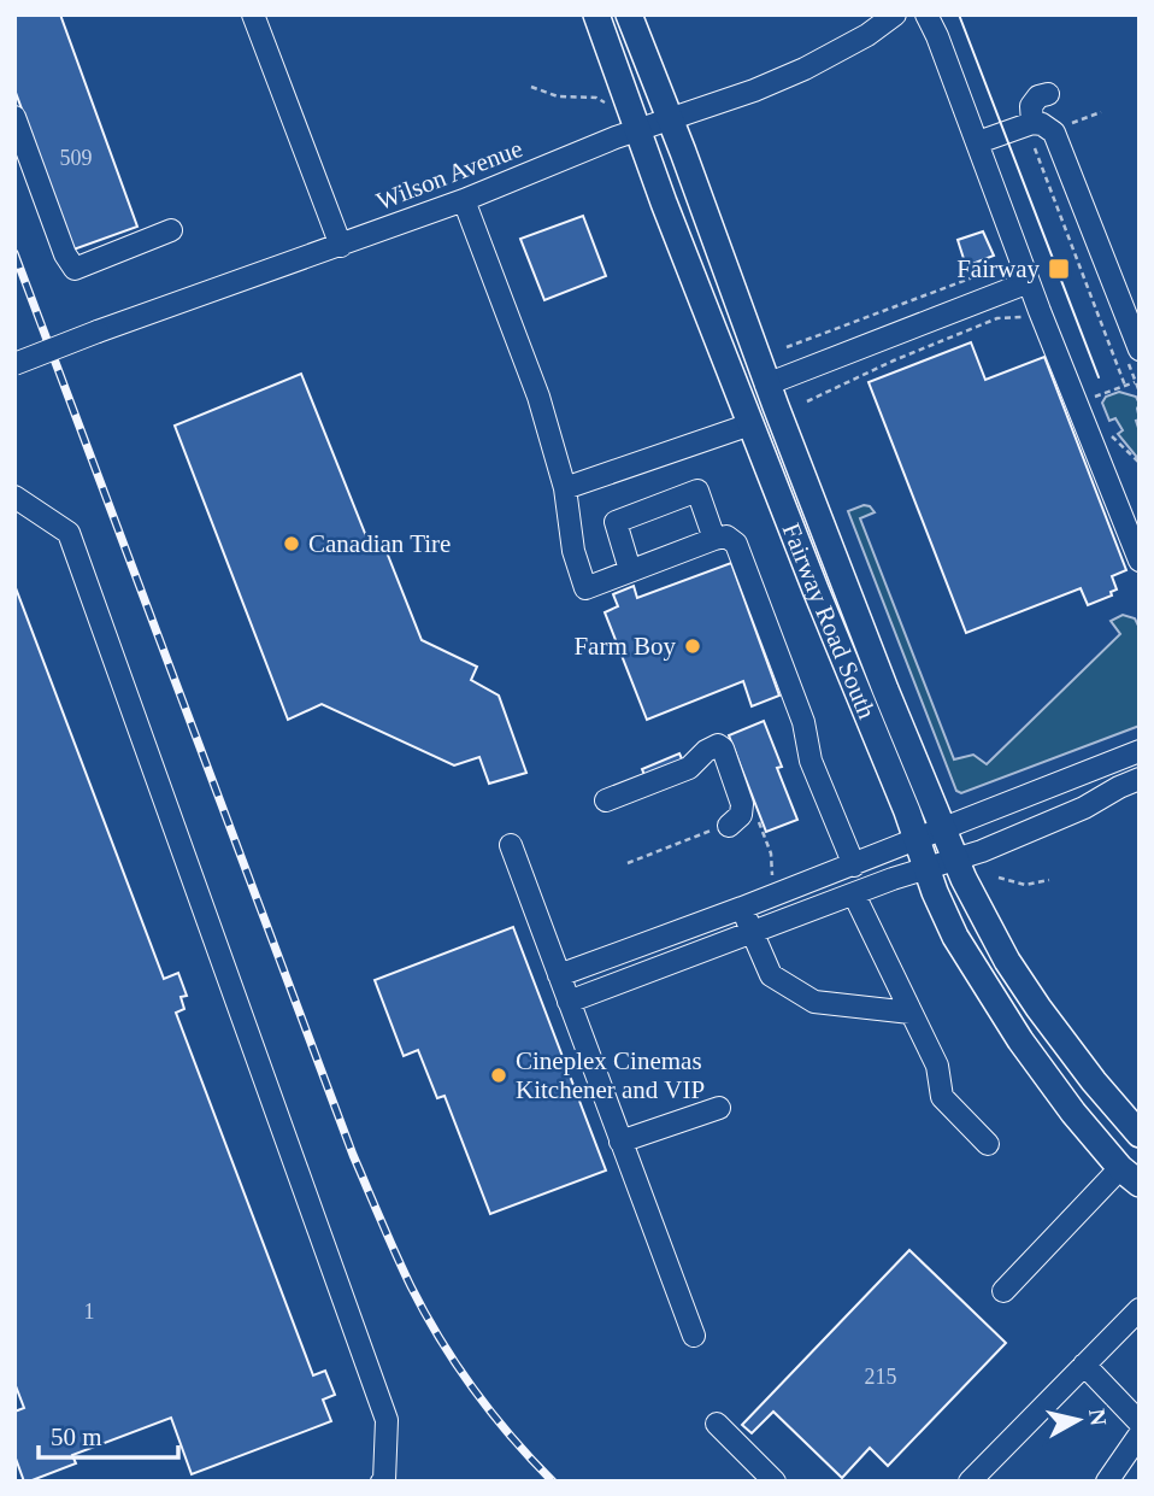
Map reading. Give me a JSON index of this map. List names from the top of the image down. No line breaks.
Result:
{"streets":{"main road":["Fairway Road South"],"street":["Wilson Avenue"]},"crossings":[["Wilson Avenue","Fairway Road South"]],"places":{"transit":["Fairway"],"other":["Canadian Tire","Farm Boy","Cineplex Cinemas Kitchener and VIP"]},"house_numbers":["509","1","215"],"scale_bar":"50 m","north":"right"}
